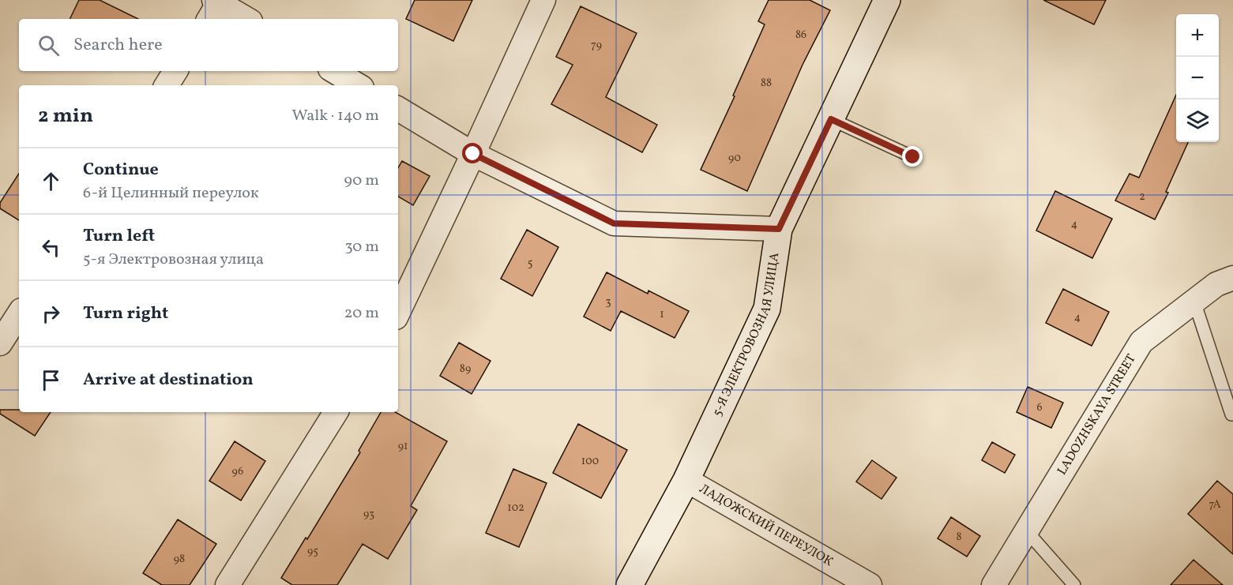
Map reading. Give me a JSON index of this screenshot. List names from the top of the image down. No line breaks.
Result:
{"streets":{"street":["5-Я ЭЛЕКТРОВОЗНАЯ УЛИЦА","LADOZHSKAYA STREET","ЛАДОЖСКИЙ ПЕРЕУЛОК"]},"crossings":[["5-Я ЭЛЕКТРОВОЗНАЯ УЛИЦА","ЛАДОЖСКИЙ ПЕРЕУЛОК"]],"house_numbers":["86","79","88","90","2","4","5","3","1","4","89","6","91","100","96","7А","102","93","8","95","98"],"page":{"map_buttons":["+","−"],"search":"Search here","heading":["2 min","Walk · 140 m"],"list":[["Continue","6-й Целинный переулок","90 m"],["Turn left","5-я Электровозная улица","30 m"],["Turn right","20 m"],"Arrive at destination"]}}
